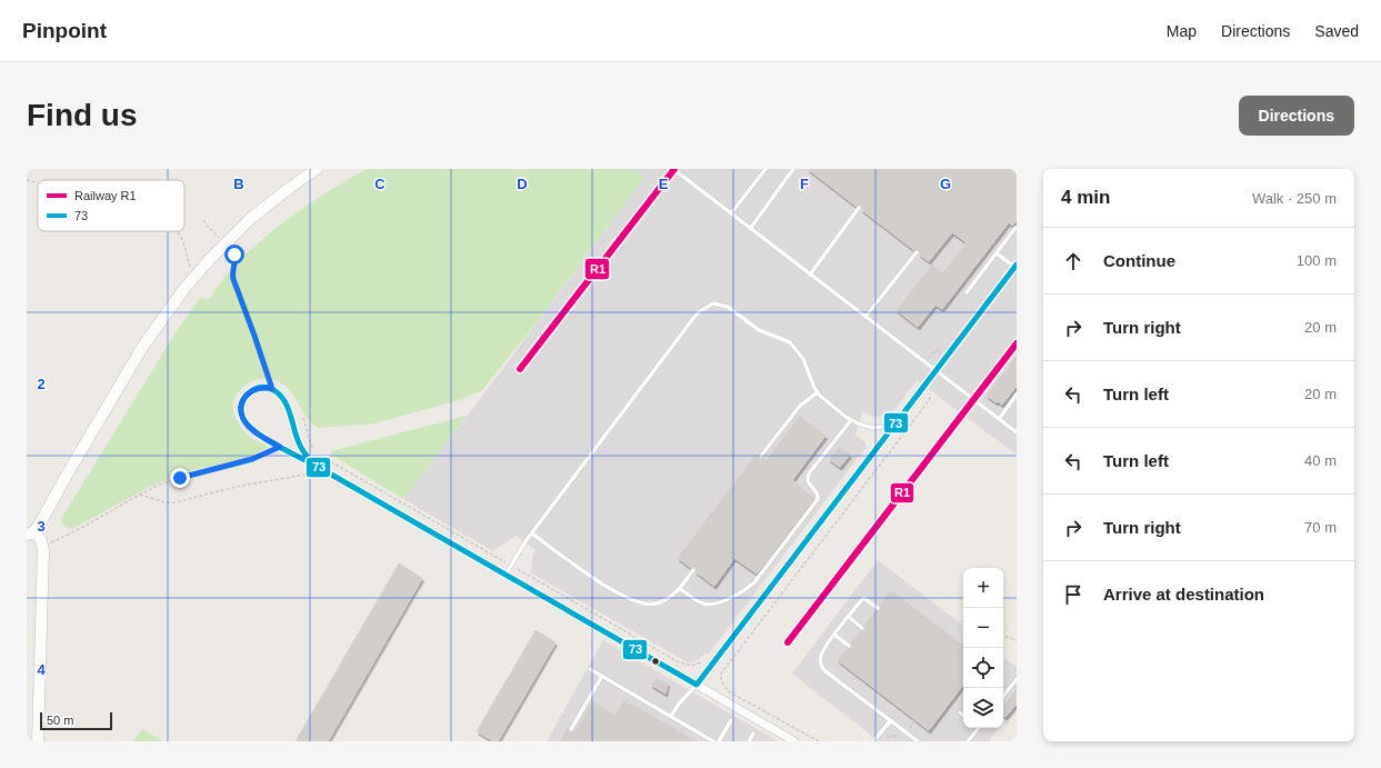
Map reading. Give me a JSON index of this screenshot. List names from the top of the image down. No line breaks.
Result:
{"lines":["rail line R1","transit line 73"],"legend":["Railway R1","73"],"scale_bar":"50 m","page":{"header":"Pinpoint","nav":["Map","Directions","Saved"],"buttons":"Directions","title":"Find us","heading":["4 min","Walk · 250 m"],"list":[["Continue","100 m"],["Turn right","20 m"],["Turn left","20 m"],["Turn left","40 m"],["Turn right","70 m"],"Arrive at destination"],"map_buttons":["+","−"],"scale":"50 m"},"grid":{"columns":["B","C","D","E","F","G"],"rows":["2","3","4"]}}
